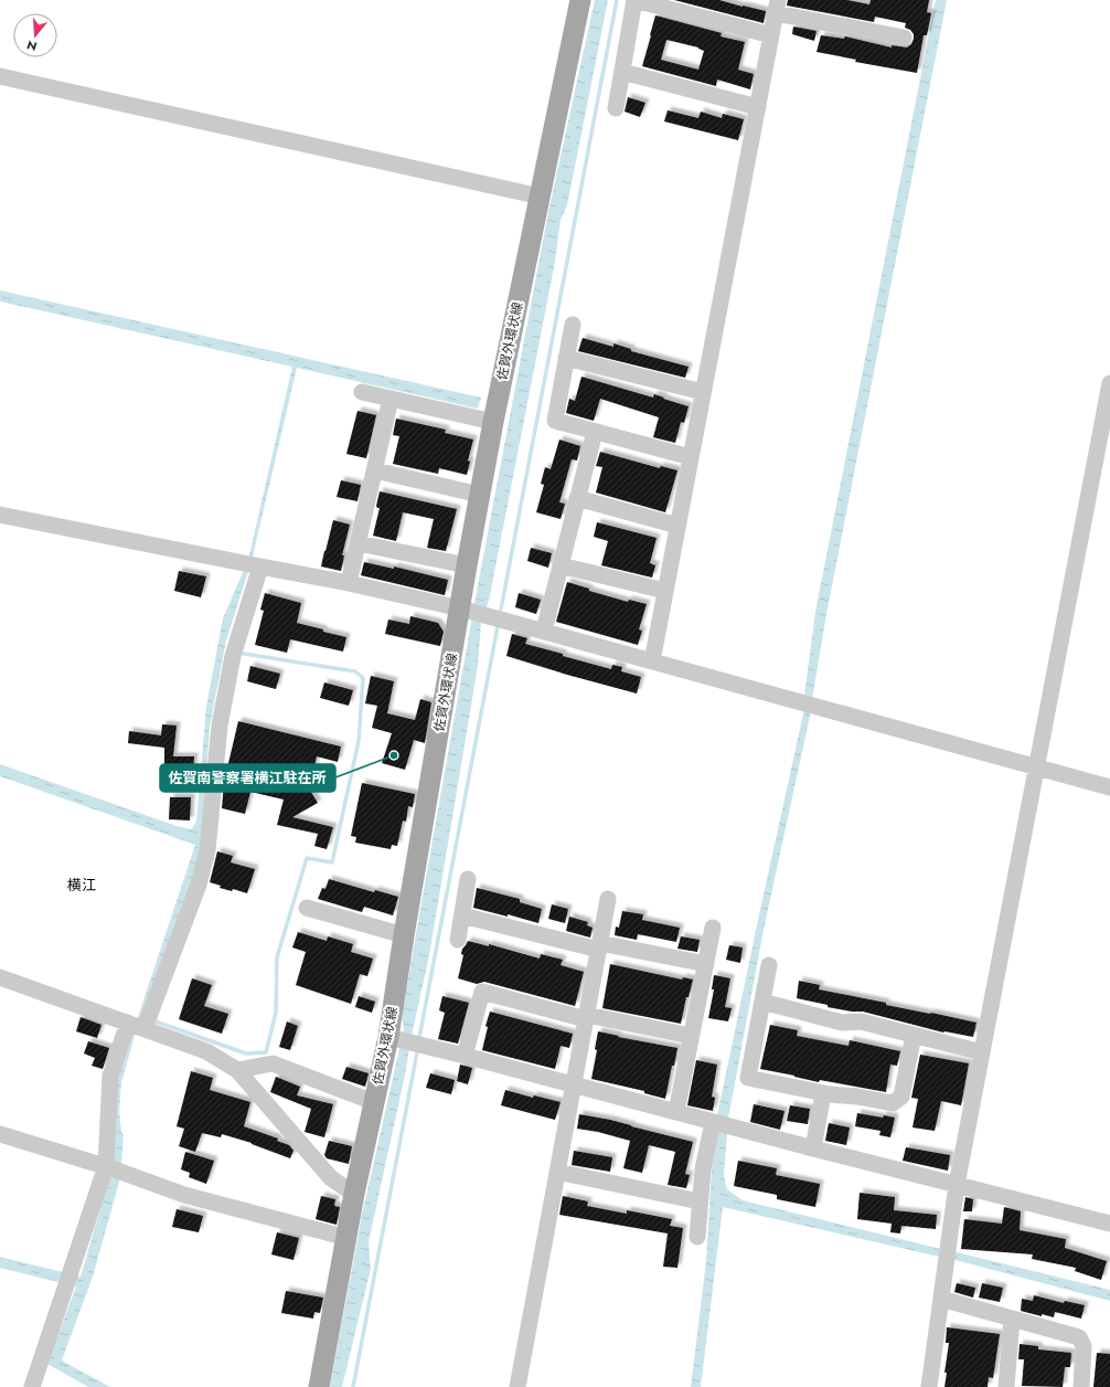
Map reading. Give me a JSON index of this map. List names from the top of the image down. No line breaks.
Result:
{"streets":{"main road":["佐賀外環状線"]},"districts":["横江"],"places":["佐賀南警察署横江駐在所"],"north":"bottom"}
